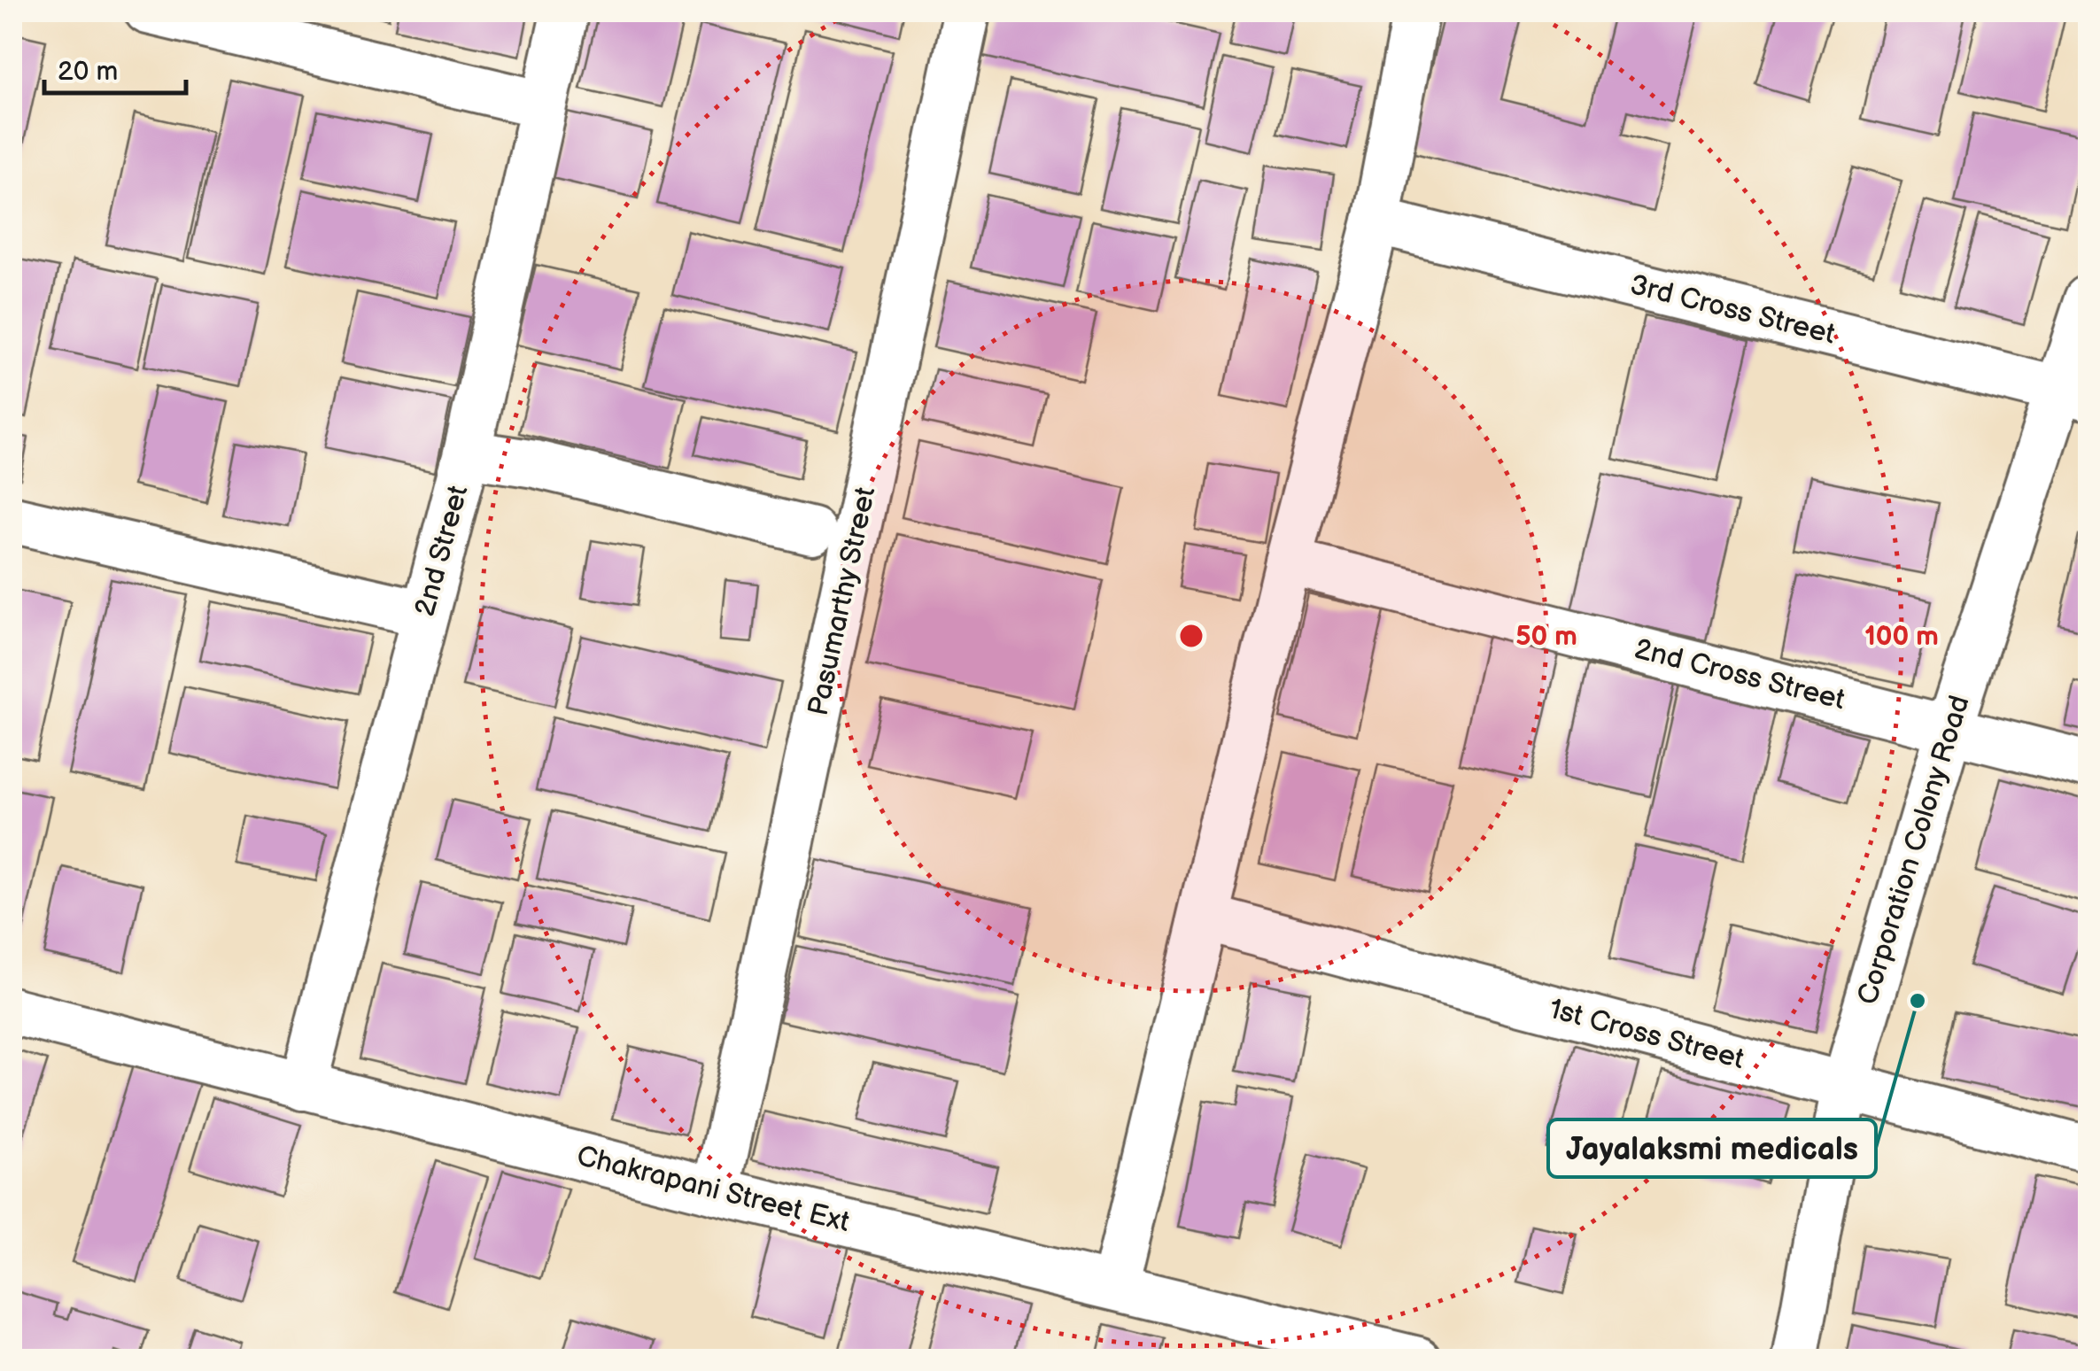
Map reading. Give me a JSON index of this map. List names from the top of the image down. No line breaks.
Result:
{"streets":{"street":["3rd Cross Street","2nd Street","Pasumarthy Street","2nd Cross Street","Corporation Colony Road","1st Cross Street","Chakrapani Street Ext"]},"crossings":[["3rd Cross Street","Corporation Colony Road"],["2nd Street","Chakrapani Street Ext"],["Pasumarthy Street","Chakrapani Street Ext"],["2nd Cross Street","Corporation Colony Road"],["Corporation Colony Road","1st Cross Street"]],"places":["Jayalaksmi medicals"],"scale_bar":"20 m","rings":["50 m","100 m"]}
